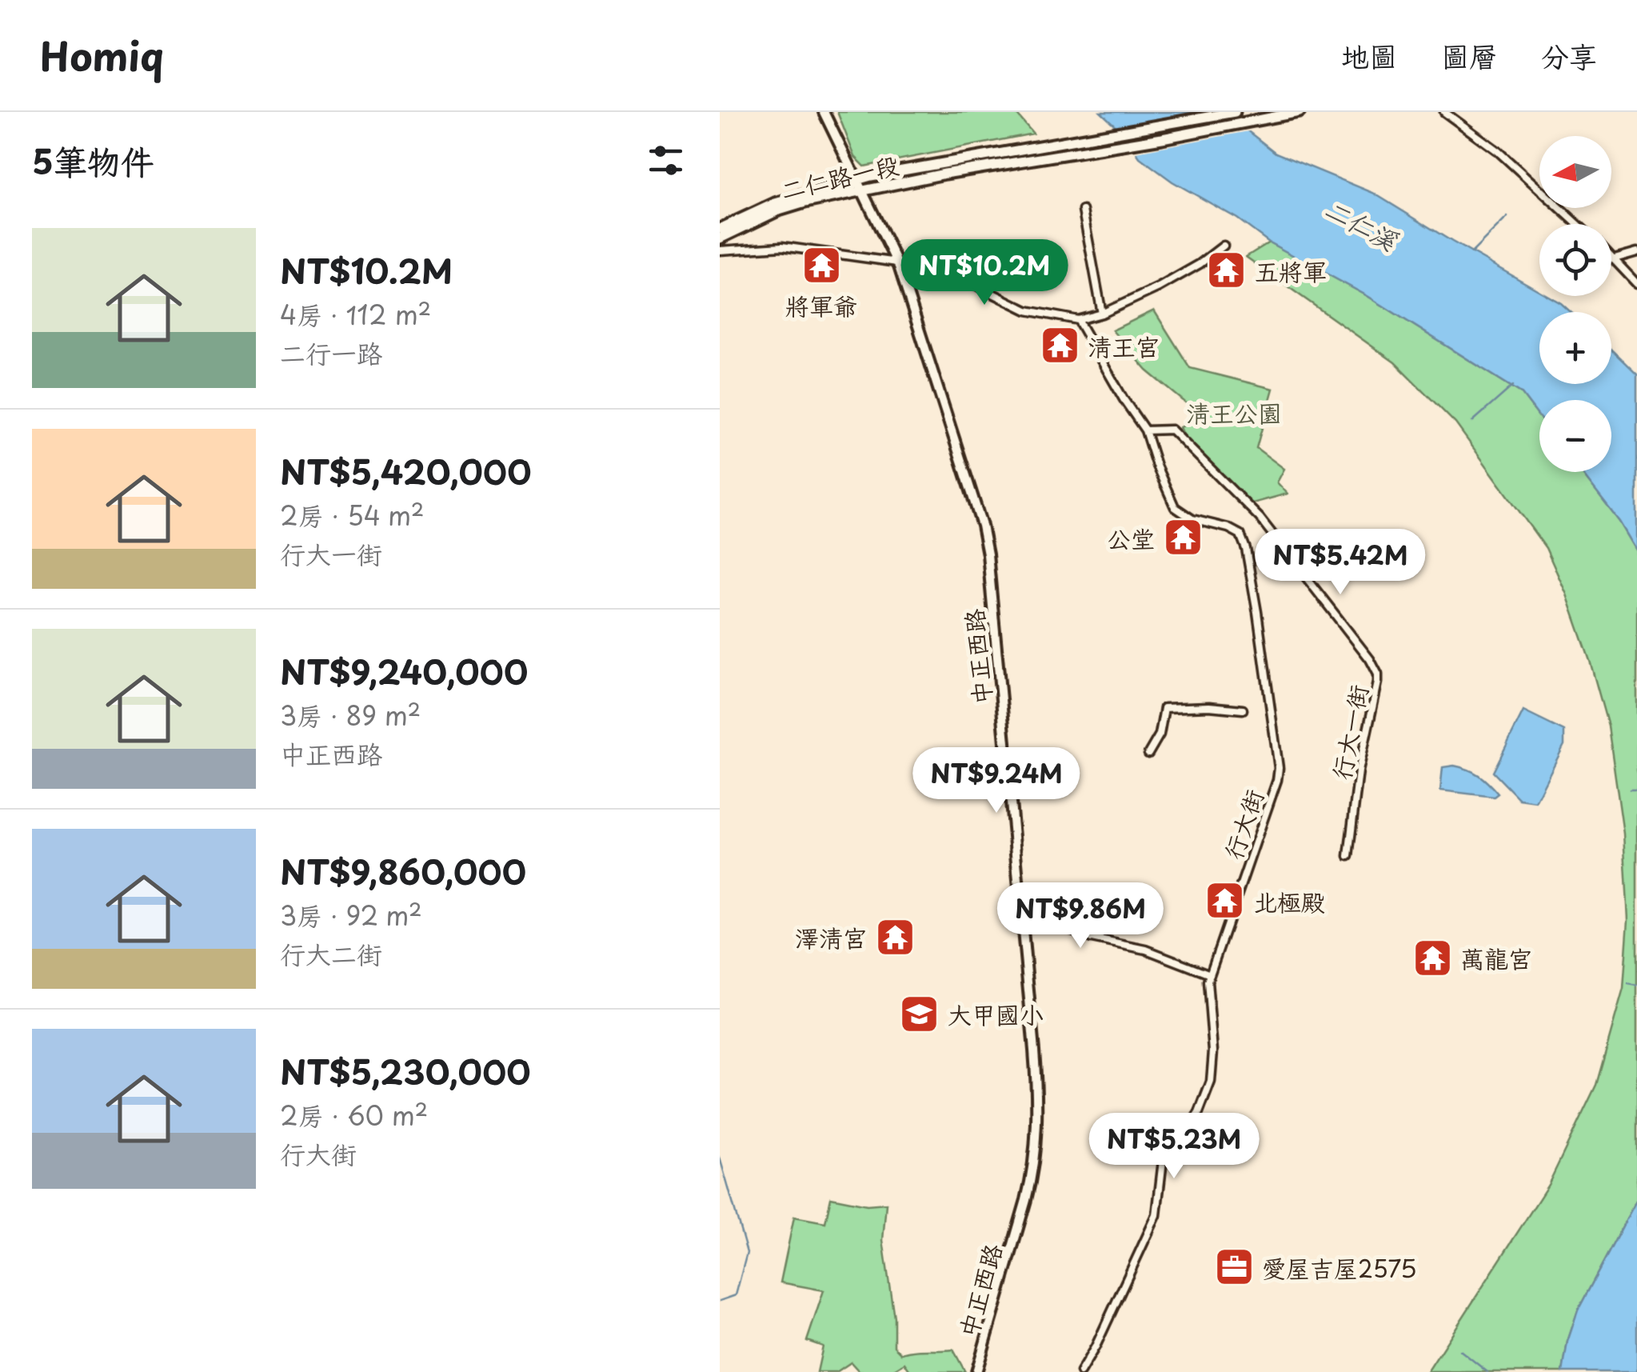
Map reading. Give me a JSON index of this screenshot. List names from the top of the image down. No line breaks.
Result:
{"streets":{"main road":["二仁路一段"],"street":["中正西路","行大一街","行大街"]},"crossings":[["二仁路一段","中正西路"],["行大一街","行大街"]],"water":["二仁溪"],"parks":["清王公園"],"places":{"temple":["將軍爺","五將軍","清王宮","公堂","北極殿","澤清宮","萬龍宮"],"school or university":["大甲國小"],"office":["愛屋吉屋2575"]},"north":"left","page":{"header":"Homiq","nav":["地圖","圖層","分享"],"heading":"5筆物件","map_buttons":["+","−"],"list":[{"name":"NT$10.2M","note":"4房 · 112 m² · 二行一路"},{"name":"NT$5,420,000","note":"2房 · 54 m² · 行大一街"},{"name":"NT$9,240,000","note":"3房 · 89 m² · 中正西路"},{"name":"NT$9,860,000","note":"3房 · 92 m² · 行大二街"},{"name":"NT$5,230,000","note":"2房 · 60 m² · 行大街"}],"price":["NT$10.2M","NT$5.42M","NT$9.24M","NT$9.86M","NT$5.23M"]}}
